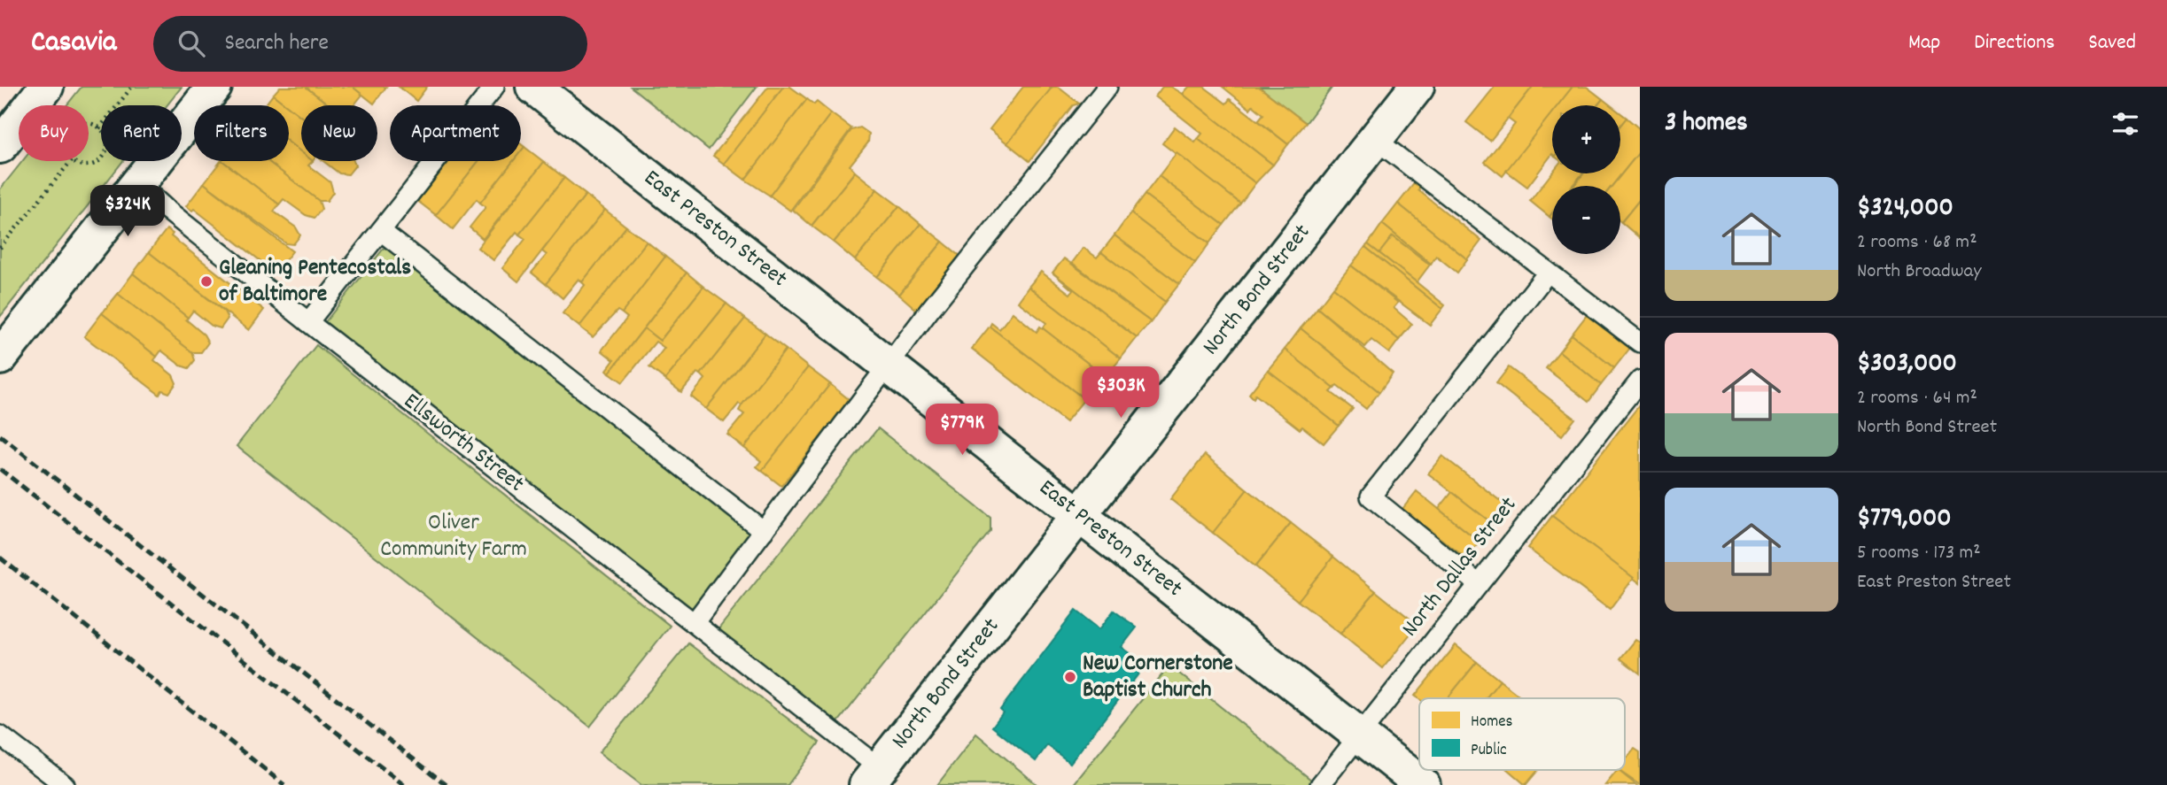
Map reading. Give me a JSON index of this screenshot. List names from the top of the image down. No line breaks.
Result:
{"streets":{"main road":["East Preston Street","North Bond Street"],"lane":["Ellsworth Street","North Dallas Street"]},"crossings":[["East Preston Street","North Bond Street"],["East Preston Street","North Dallas Street"],["North Bond Street","Ellsworth Street"]],"parks":["Oliver Community Farm"],"places":["Gleaning Pentecostals of Baltimore","New Cornerstone Baptist Church"],"legend":["Homes","Public"],"page":{"header":"Casavia","search":"Search here","nav":["Map","Directions","Saved"],"heading":"3 homes","map_buttons":["+","−"],"chip":["Buy","Rent","Filters","New","Apartment"],"list":[{"name":"$324,000","note":"2 rooms · 68 m² · North Broadway"},{"name":"$303,000","note":"2 rooms · 64 m² · North Bond Street"},{"name":"$779,000","note":"5 rooms · 173 m² · East Preston Street"}],"price":["$324K","$303K","$779K"]}}
